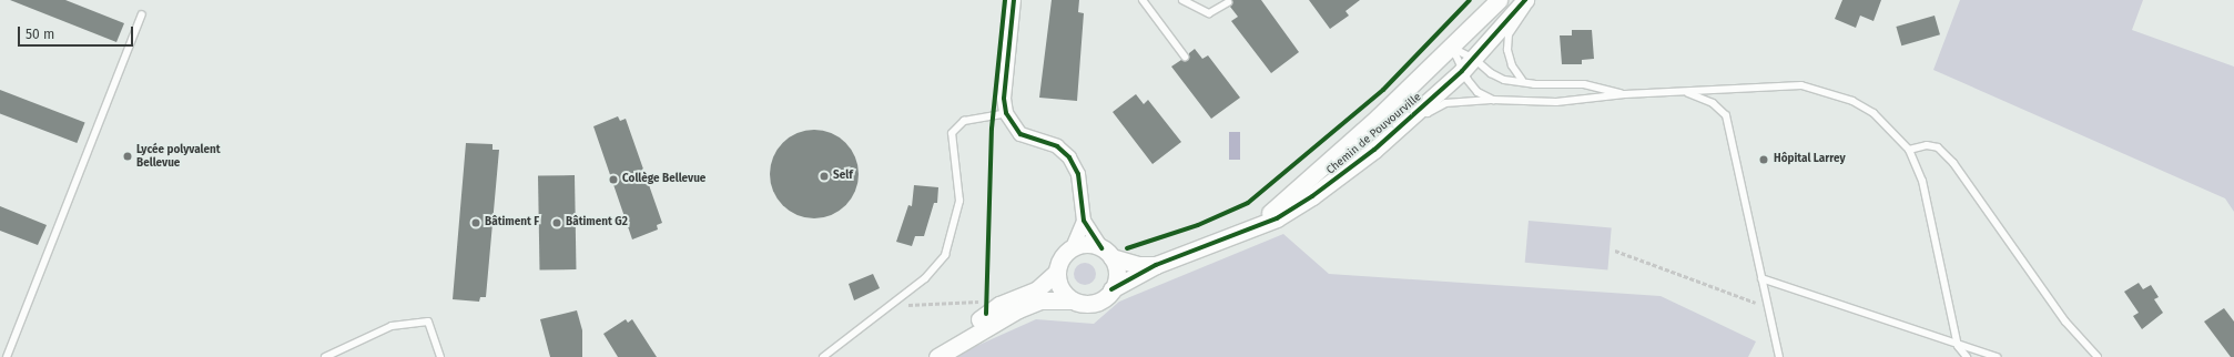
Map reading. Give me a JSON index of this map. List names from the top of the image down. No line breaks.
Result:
{"streets":{"street":["Chemin de Pouvourville"]},"places":["Lycée polyvalent Bellevue","Hôpital Larrey","Self","Collège Bellevue","Bâtiment F","Bâtiment G2"],"scale_bar":"50 m"}
